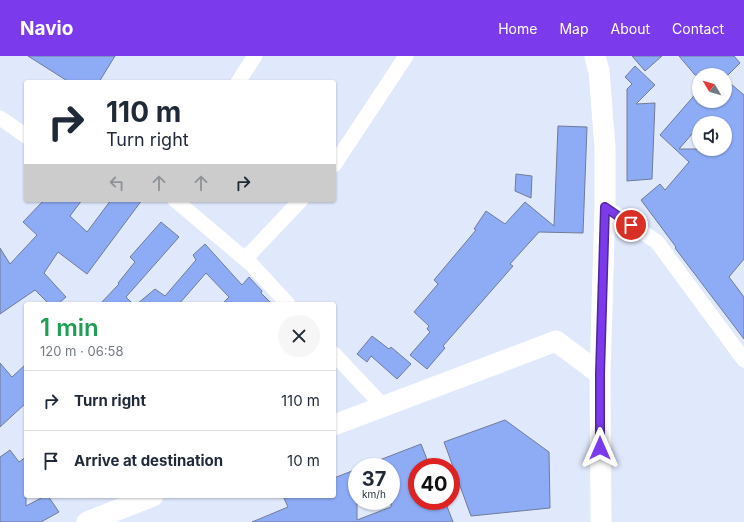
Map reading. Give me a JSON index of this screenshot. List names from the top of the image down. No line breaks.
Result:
{"north":"top left","page":{"header":"Navio","nav":["Home","Map","About","Contact"],"turn":["110 m","Turn right"],"heading":["1 min","120 m · 06:58"],"list":[{"name":"Turn right","value":"110 m"},{"name":"Arrive at destination","value":"10 m"}],"speed":"37 km/h","limit":"40"}}
